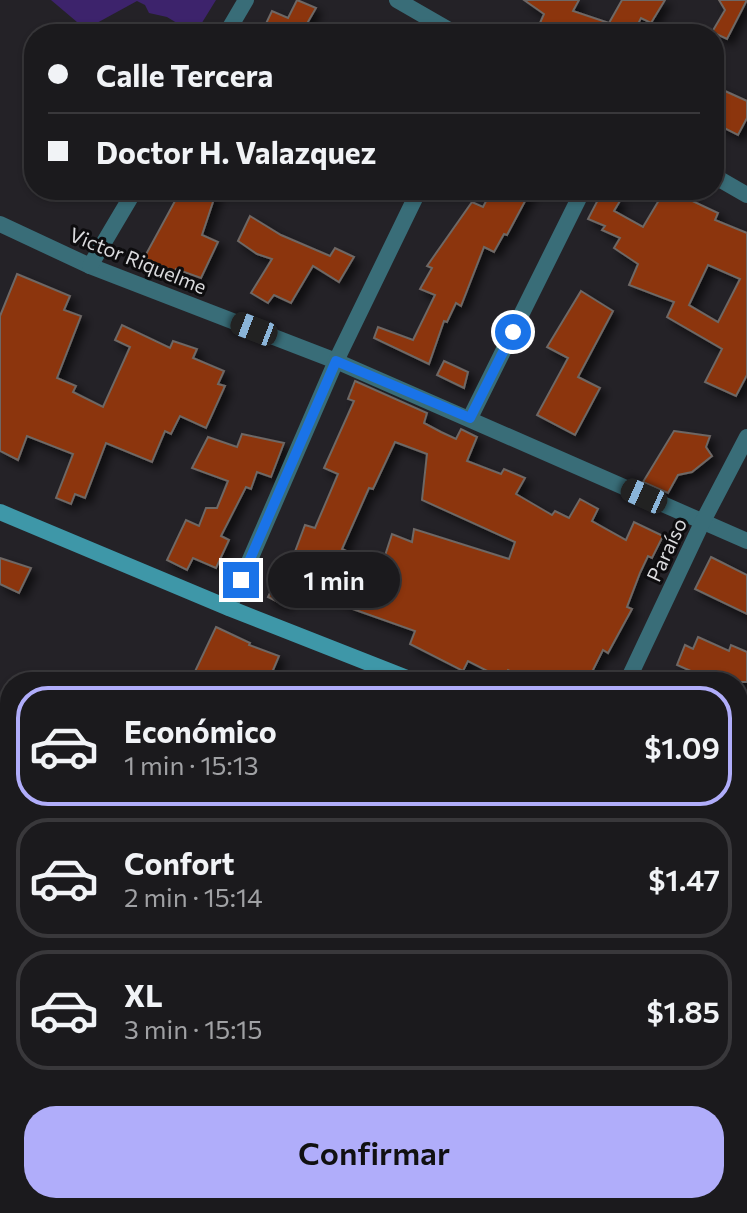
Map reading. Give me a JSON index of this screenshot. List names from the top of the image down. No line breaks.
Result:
{"streets":{"street":["Victor Riquelme","Paraíso"]},"crossings":[["Victor Riquelme","Paraíso"]],"page":{"banner":["Calle Tercera","Doctor H. Valazquez"],"bubble":"1 min","list":[{"name":"Económico","note":"1 min · 15:13","value":"$1.09"},{"name":"Confort","note":"2 min · 15:14","value":"$1.47"},{"name":"XL","note":"3 min · 15:15","value":"$1.85"}],"buttons":"Confirmar"}}
